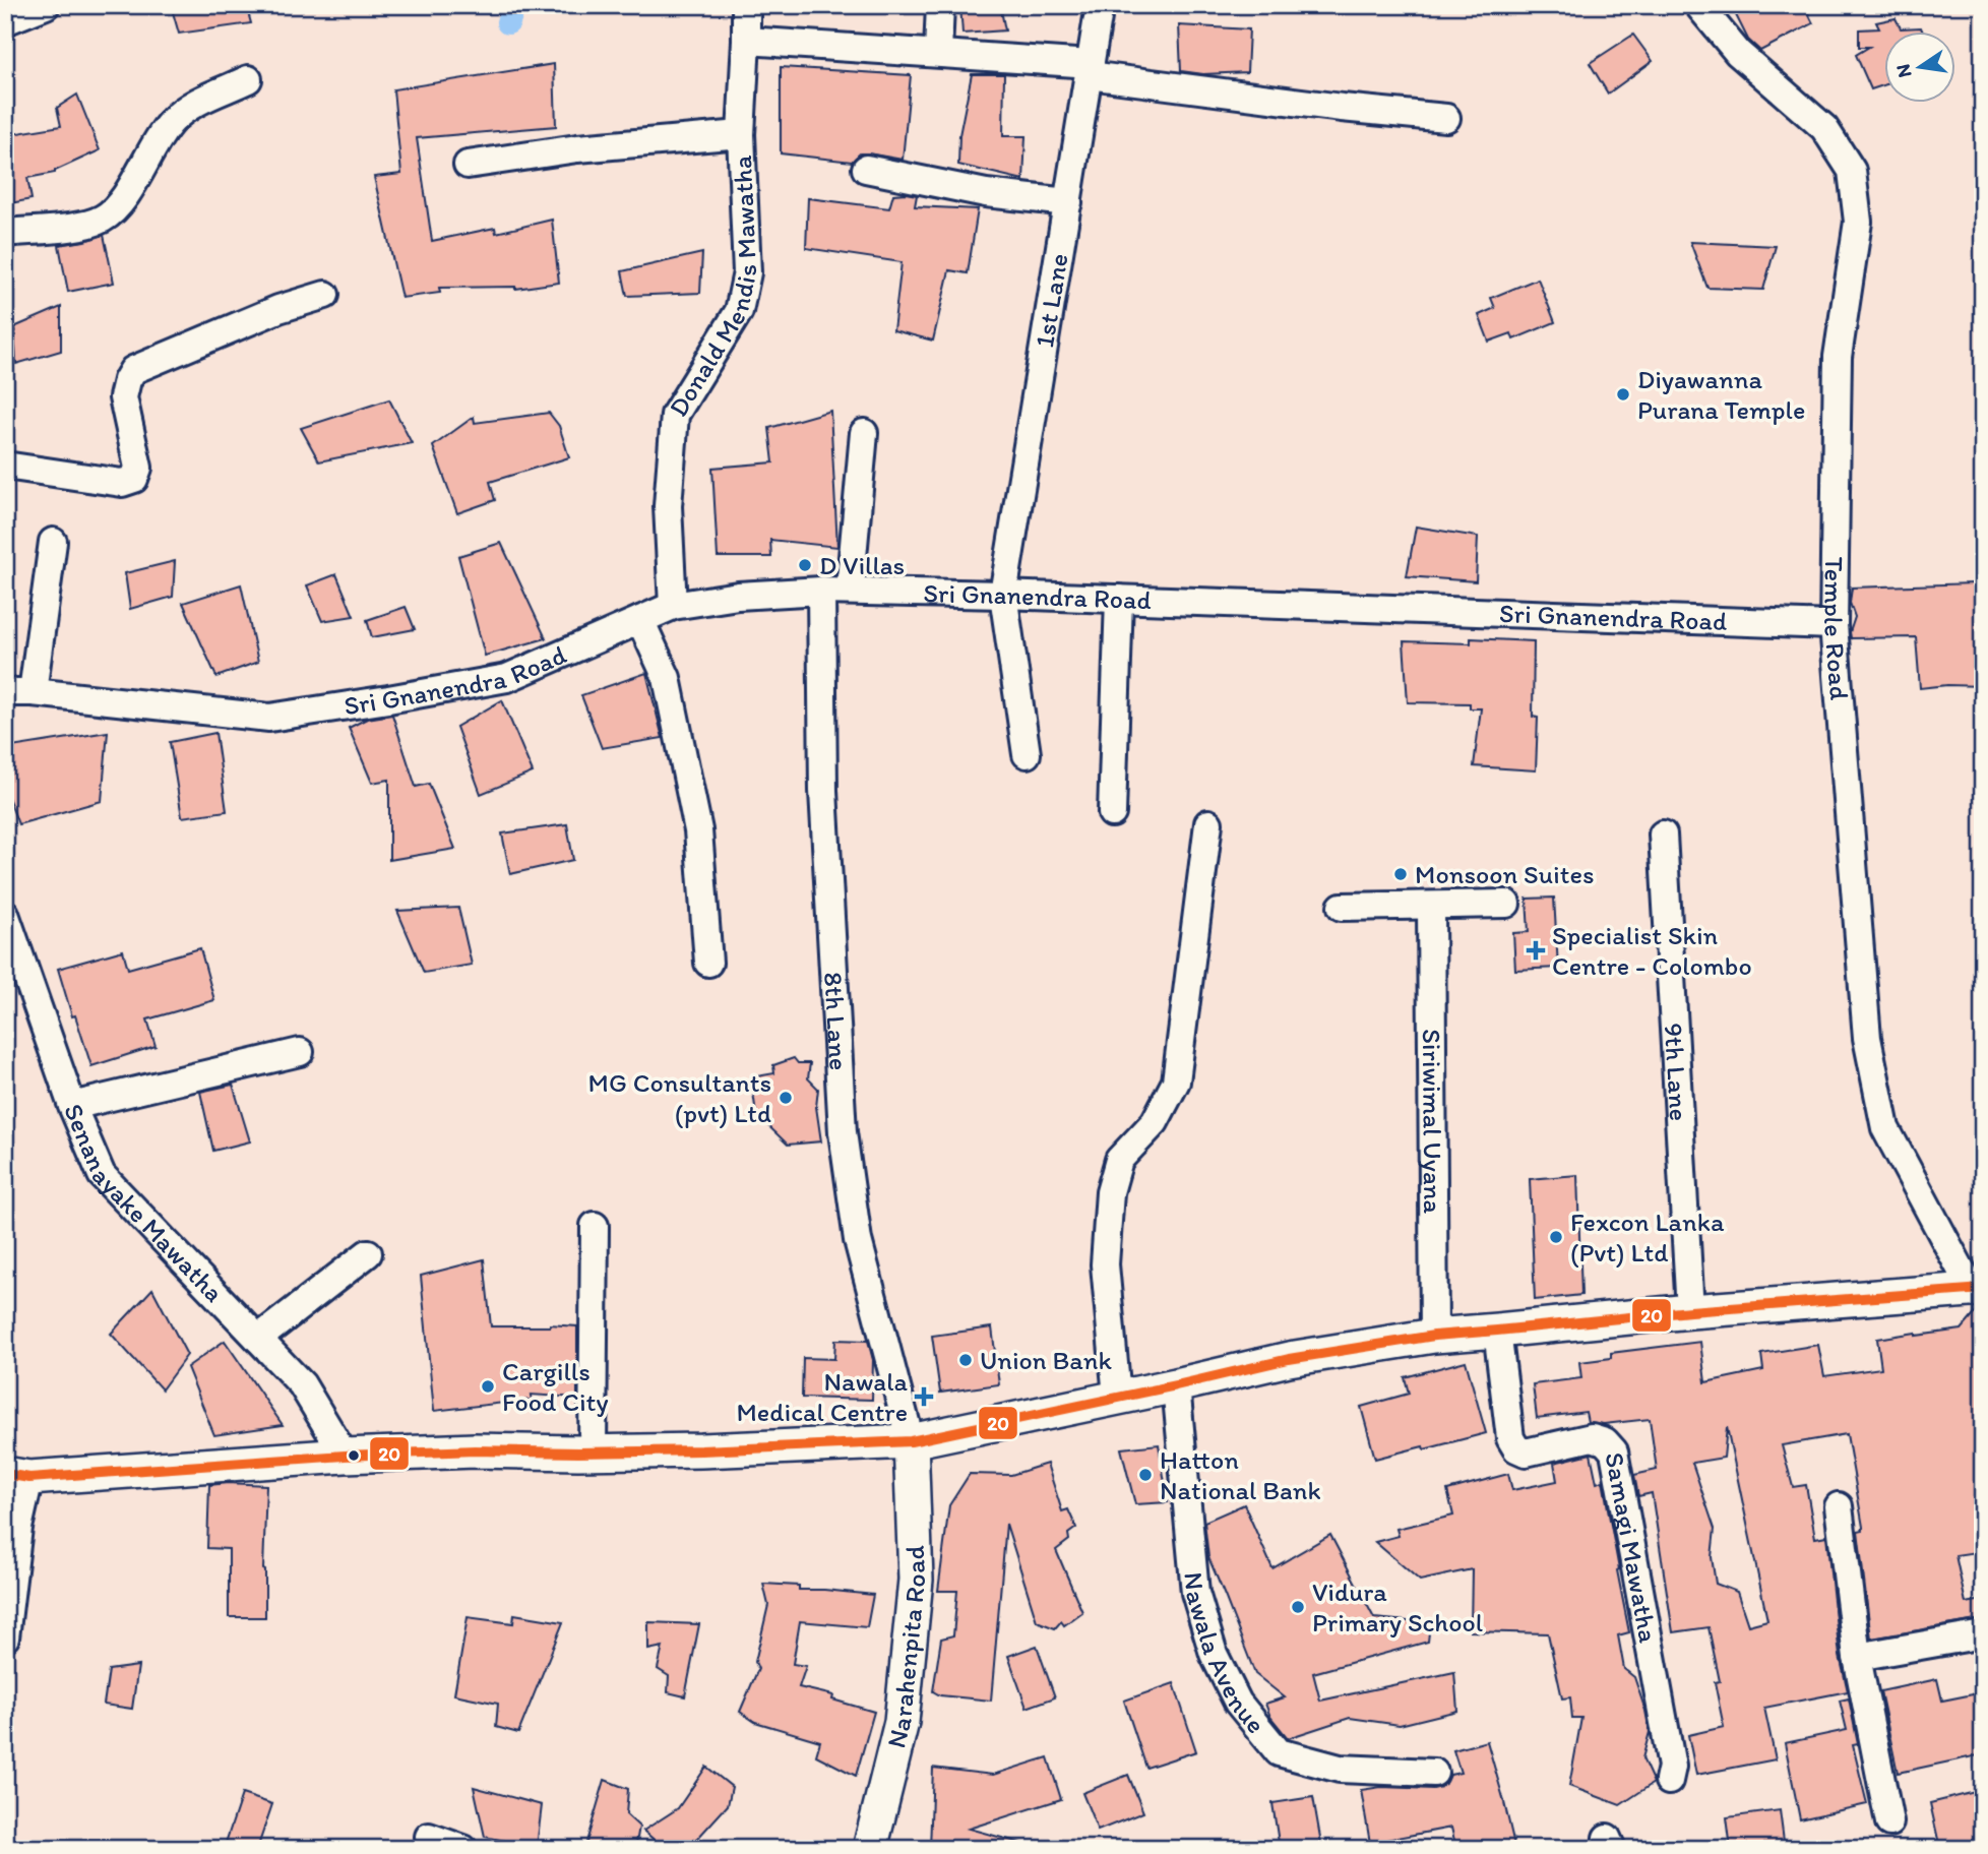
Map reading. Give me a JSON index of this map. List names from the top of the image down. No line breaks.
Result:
{"streets":{"main road":["Narahenpita Road"],"street":["Donald Mendis Mawatha","1st Lane","Sri Gnanendra Road","Temple Road","8th Lane","9th Lane","Siriwimal Uyana","Senanayake Mawatha","Samagi Mawatha","Nawala Avenue"]},"crossings":[["Donald Mendis Mawatha","Sri Gnanendra Road"],["1st Lane","Sri Gnanendra Road"],["Sri Gnanendra Road","Temple Road"],["Sri Gnanendra Road","8th Lane"],["8th Lane","Narahenpita Road"]],"places":{"other":["Diyawanna Purana Temple","D Villas","Monsoon Suites","MG Consultants (pvt) Ltd","Fexcon Lanka (Pvt) Ltd","Union Bank","Cargills Food City","Hatton National Bank","Vidura Primary School"],"health":["Specialist Skin Centre - Colombo","Nawala Medical Centre"]},"lines":["transit line 20"],"north":"left"}
